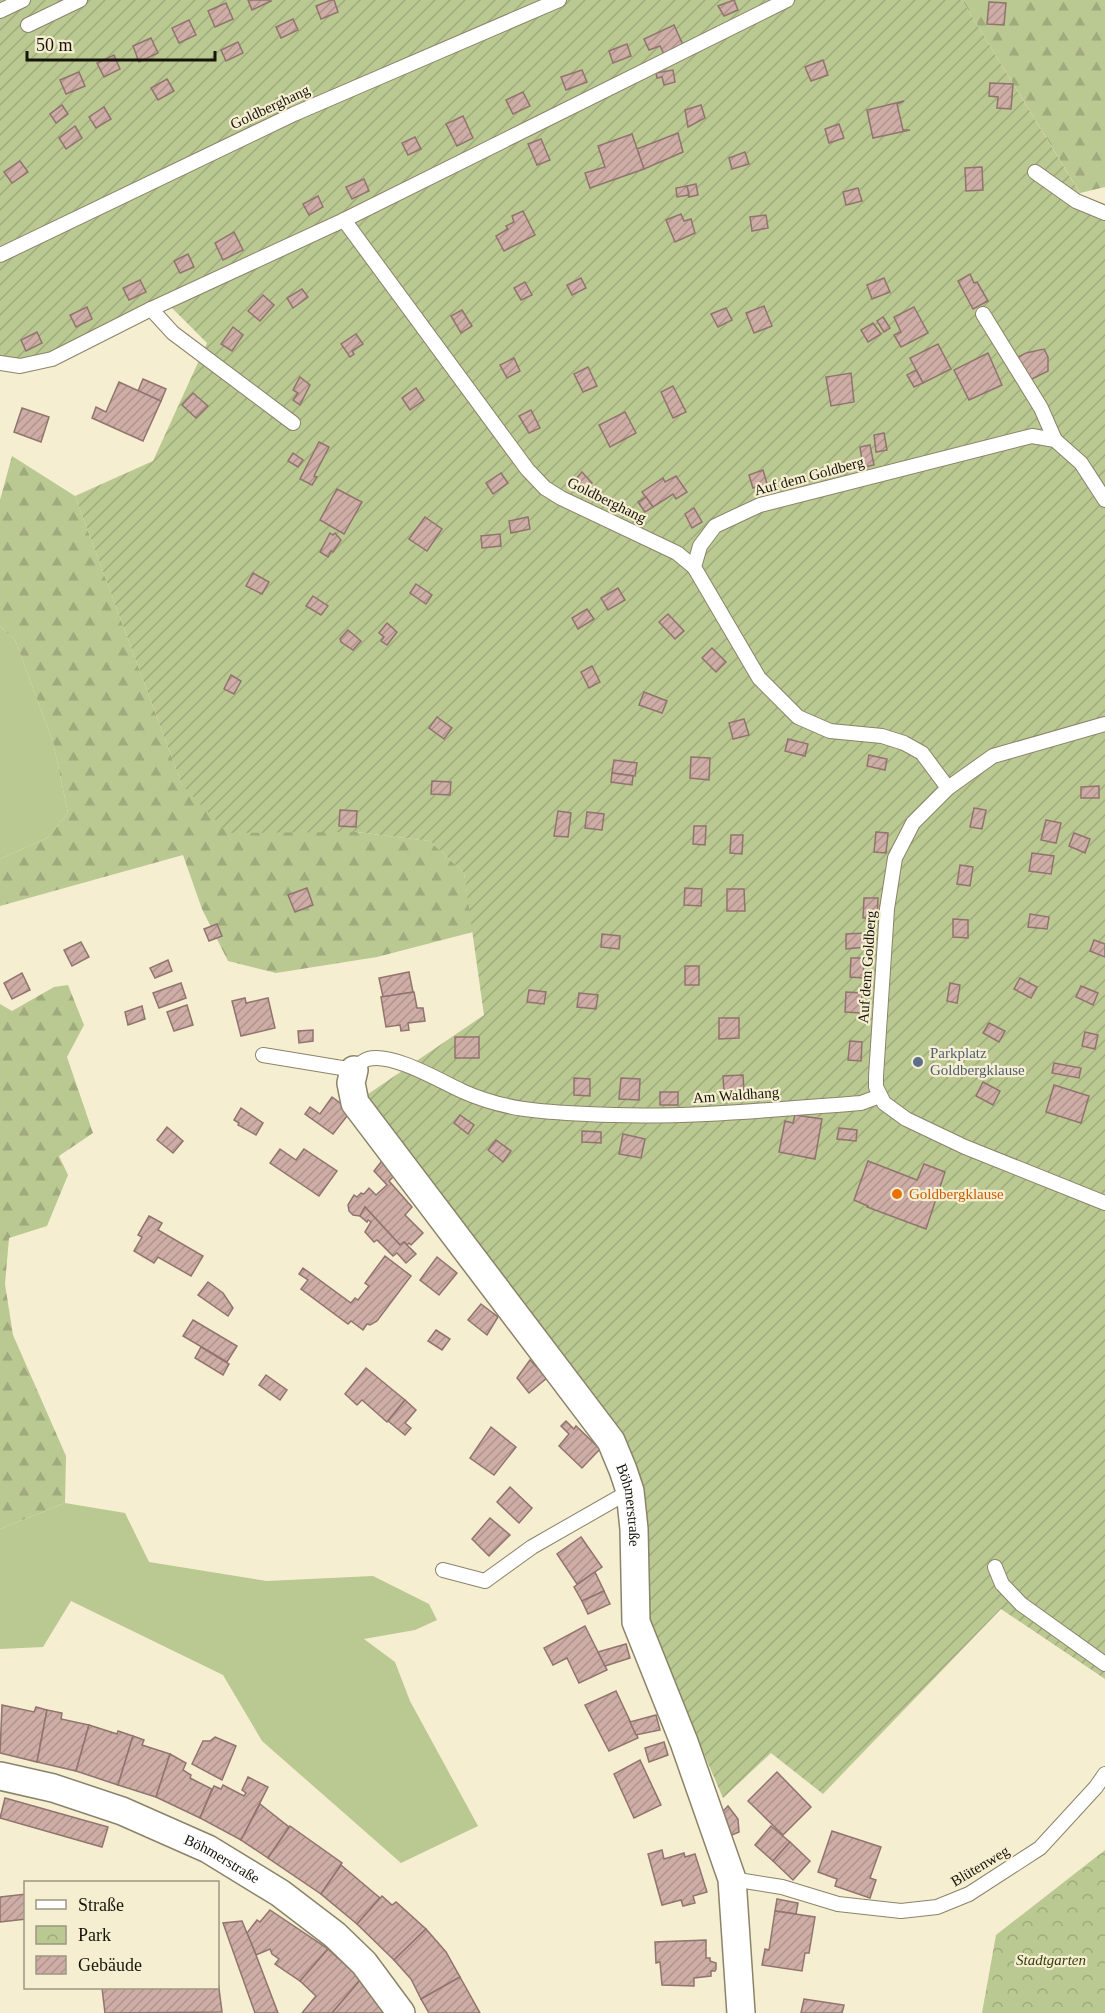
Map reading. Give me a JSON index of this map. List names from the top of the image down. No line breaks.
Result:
{"streets":{"street":["Böhmerstraße"],"lane":["Goldberghang","Auf dem Goldberg","Am Waldhang","Blütenweg"]},"crossings":[["Goldberghang","Auf dem Goldberg"],["Auf dem Goldberg","Am Waldhang"],["Am Waldhang","Böhmerstraße"],["Böhmerstraße","Blütenweg"]],"parks":["Stadtgarten"],"places":["Parkplatz Goldbergklause","Goldbergklause"],"legend":["Straße","Park","Gebäude"],"scale_bar":"50 m"}
